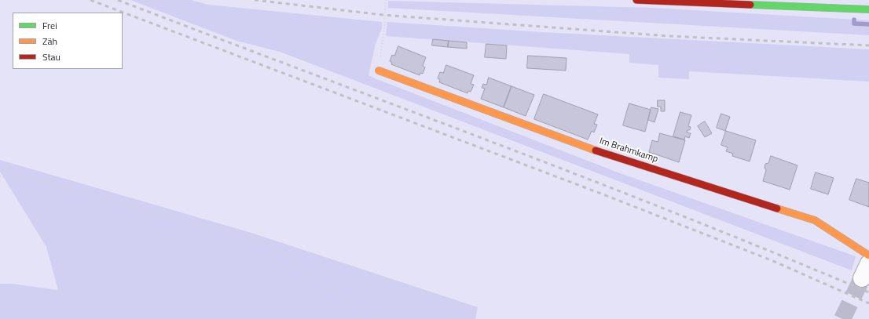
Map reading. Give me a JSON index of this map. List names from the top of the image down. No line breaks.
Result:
{"streets":{"street":["Im Brahmkamp"]},"legend":["Frei","Zäh","Stau"]}
